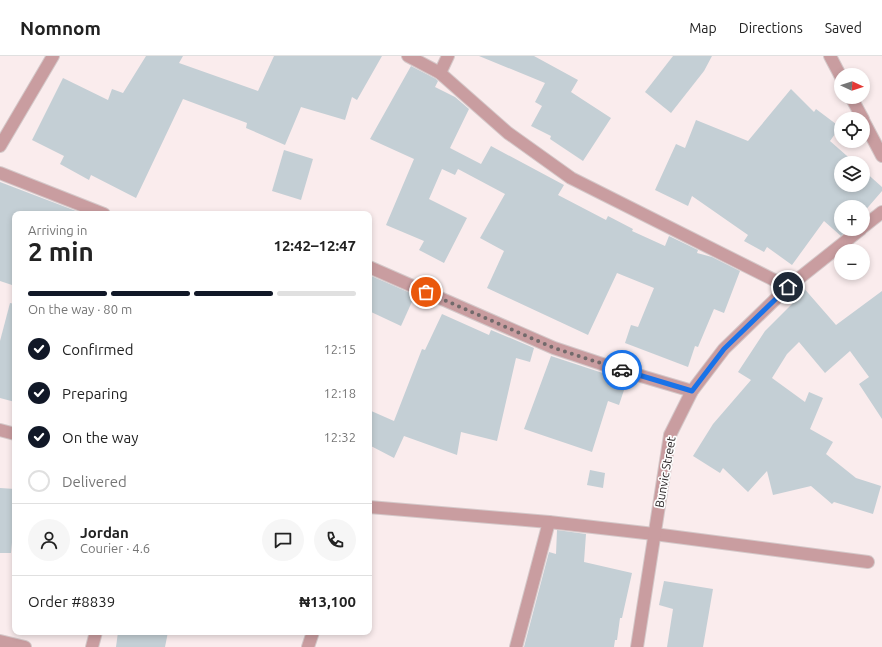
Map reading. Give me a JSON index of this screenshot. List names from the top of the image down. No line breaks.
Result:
{"streets":{"street":["Bunvic Street"]},"north":"right","page":{"header":"Nomnom","nav":["Map","Directions","Saved"],"map_buttons":["+","−"],"heading":["2 min","Arriving in","12:42–12:47"],"panel":["Jordan","Courier · 4.6","Order #8839","₦13,100"],"bar":"On the way · 80 m","list":[["Confirmed","12:15"],["Preparing","12:18"],["On the way","12:32"],"Delivered"]}}
